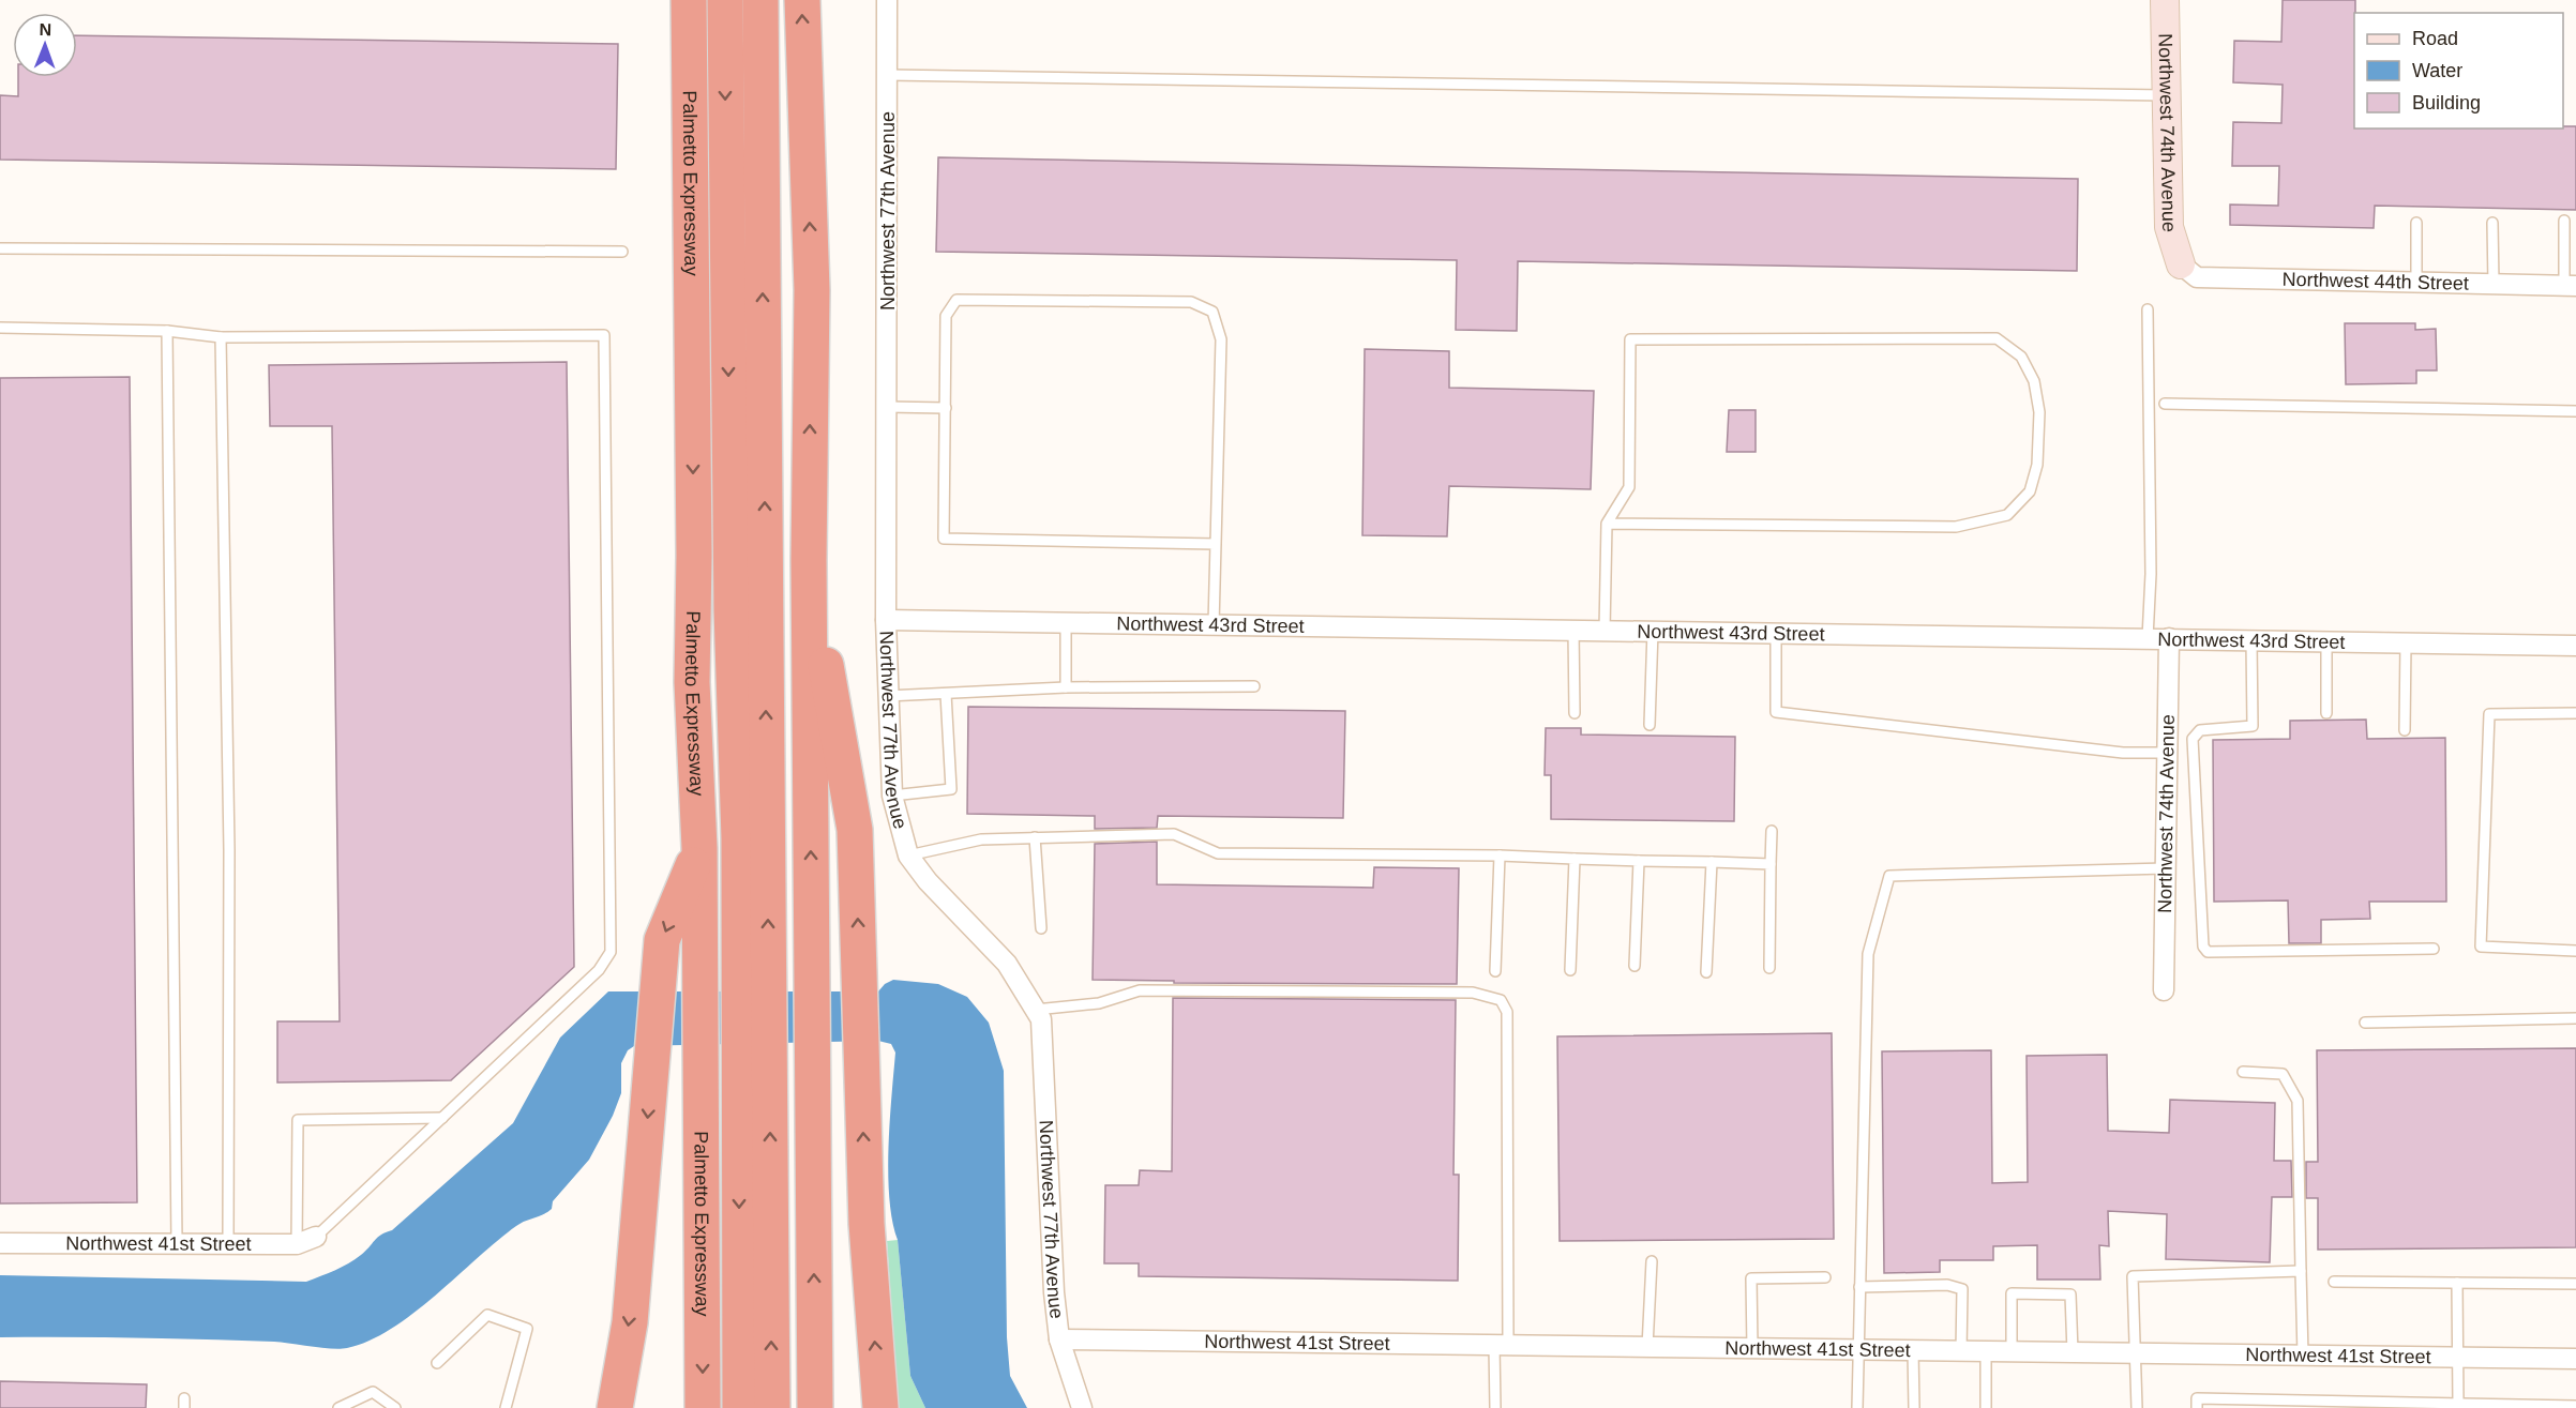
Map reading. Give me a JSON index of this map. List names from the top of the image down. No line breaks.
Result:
{"streets":{"highway":["Palmetto Expressway"],"street":["Northwest 74th Avenue","Northwest 77th Avenue","Northwest 44th Street","Northwest 43rd Street","Northwest 41st Street"]},"crossings":[["Northwest 74th Avenue","Northwest 44th Street"],["Northwest 74th Avenue","Northwest 43rd Street"],["Northwest 77th Avenue","Northwest 43rd Street"],["Northwest 77th Avenue","Northwest 41st Street"]],"legend":["Road","Water","Building"],"north":"top"}
